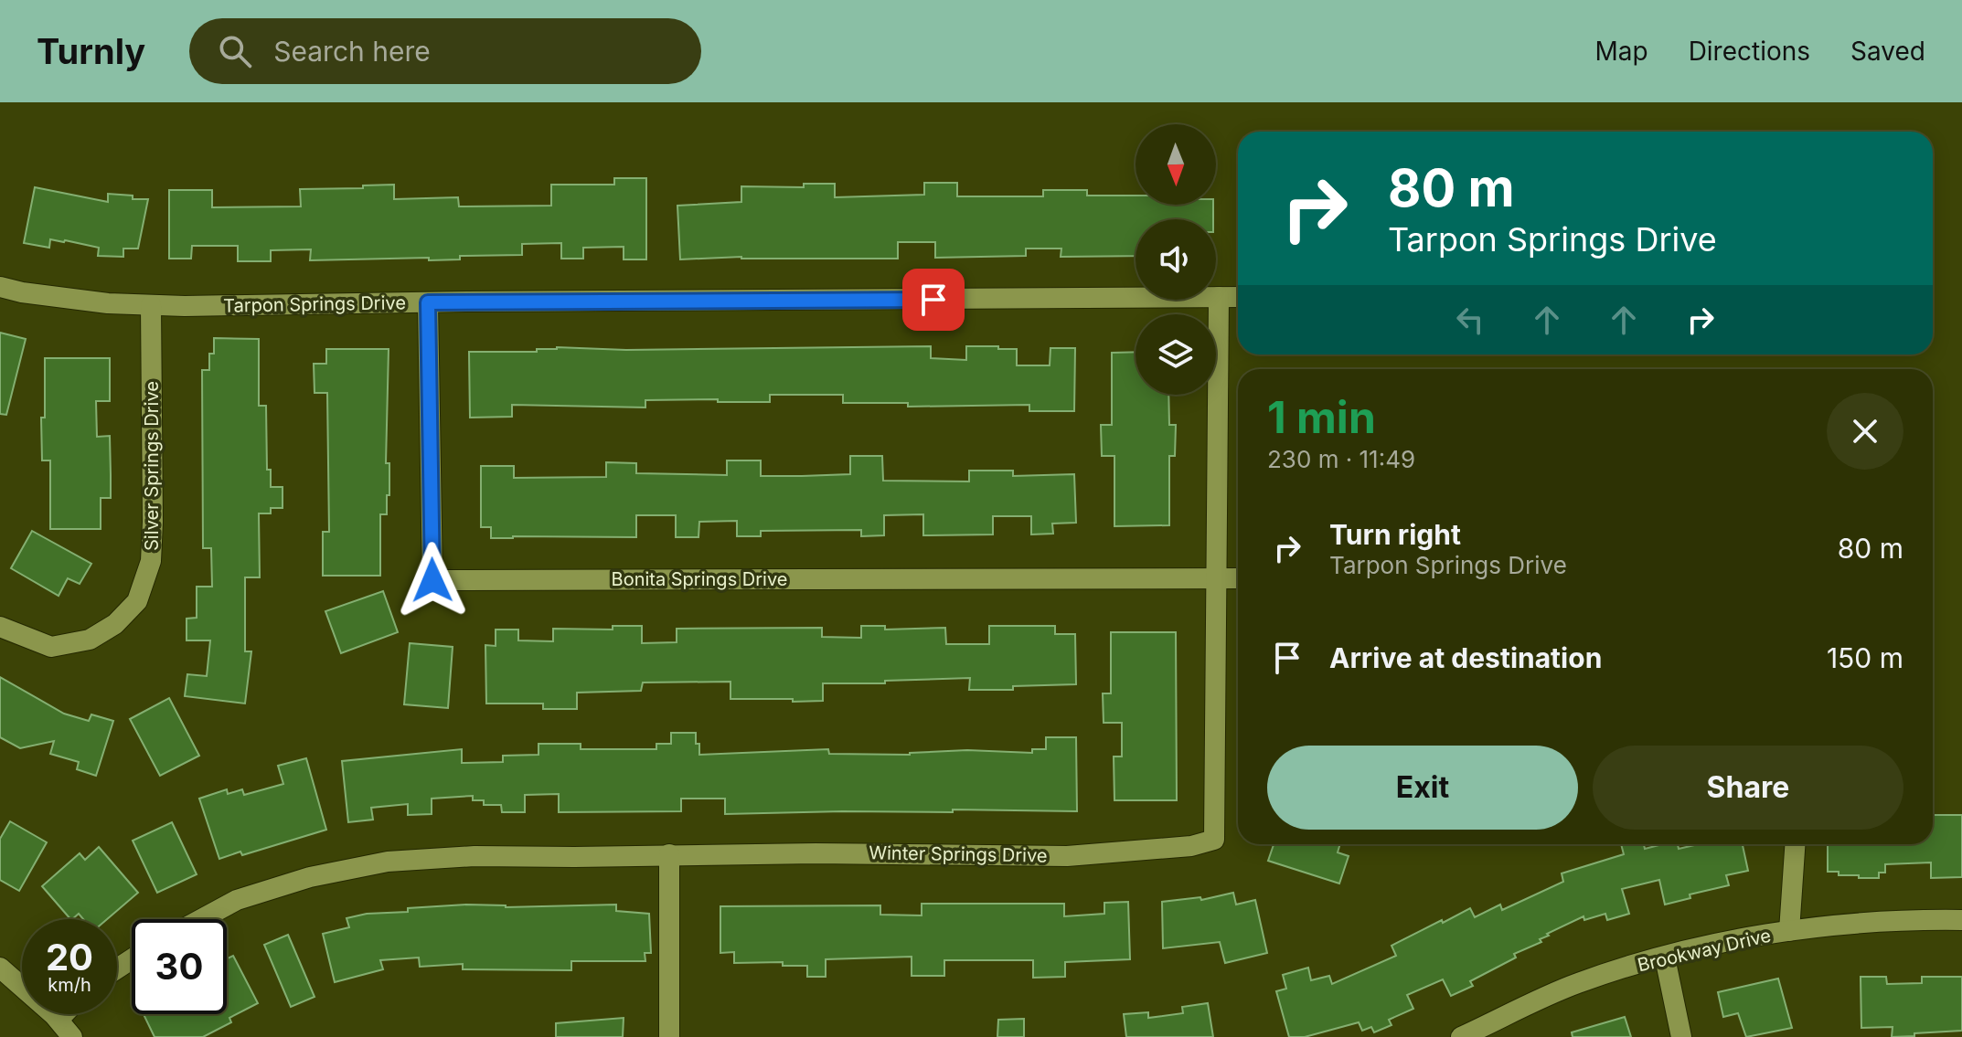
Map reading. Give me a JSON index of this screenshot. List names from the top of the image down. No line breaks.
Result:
{"streets":{"street":["Tarpon Springs Drive","Silver Springs Drive","Bonita Springs Drive","Winter Springs Drive","Brookway Drive"]},"crossings":[["Tarpon Springs Drive","Silver Springs Drive"],["Tarpon Springs Drive","Bonita Springs Drive"],["Tarpon Springs Drive","Winter Springs Drive"],["Bonita Springs Drive","Winter Springs Drive"]],"north":"bottom","page":{"header":"Turnly","search":"Search here","nav":["Map","Directions","Saved"],"turn":["80 m","Tarpon Springs Drive"],"heading":["1 min","230 m · 11:49"],"list":[{"name":"Turn right","note":"Tarpon Springs Drive","value":"80 m"},{"name":"Arrive at destination","value":"150 m"}],"buttons":["Exit","Share"],"speed":"20 km/h","limit":"30"}}
